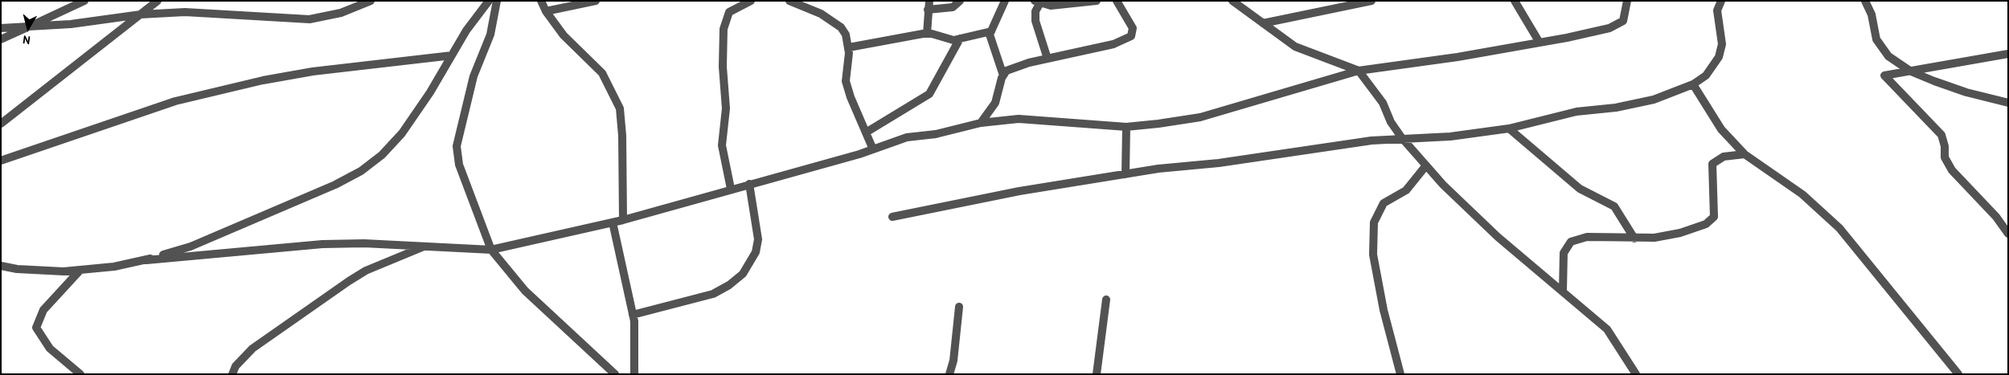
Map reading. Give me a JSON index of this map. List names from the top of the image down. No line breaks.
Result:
{"north":"bottom"}
